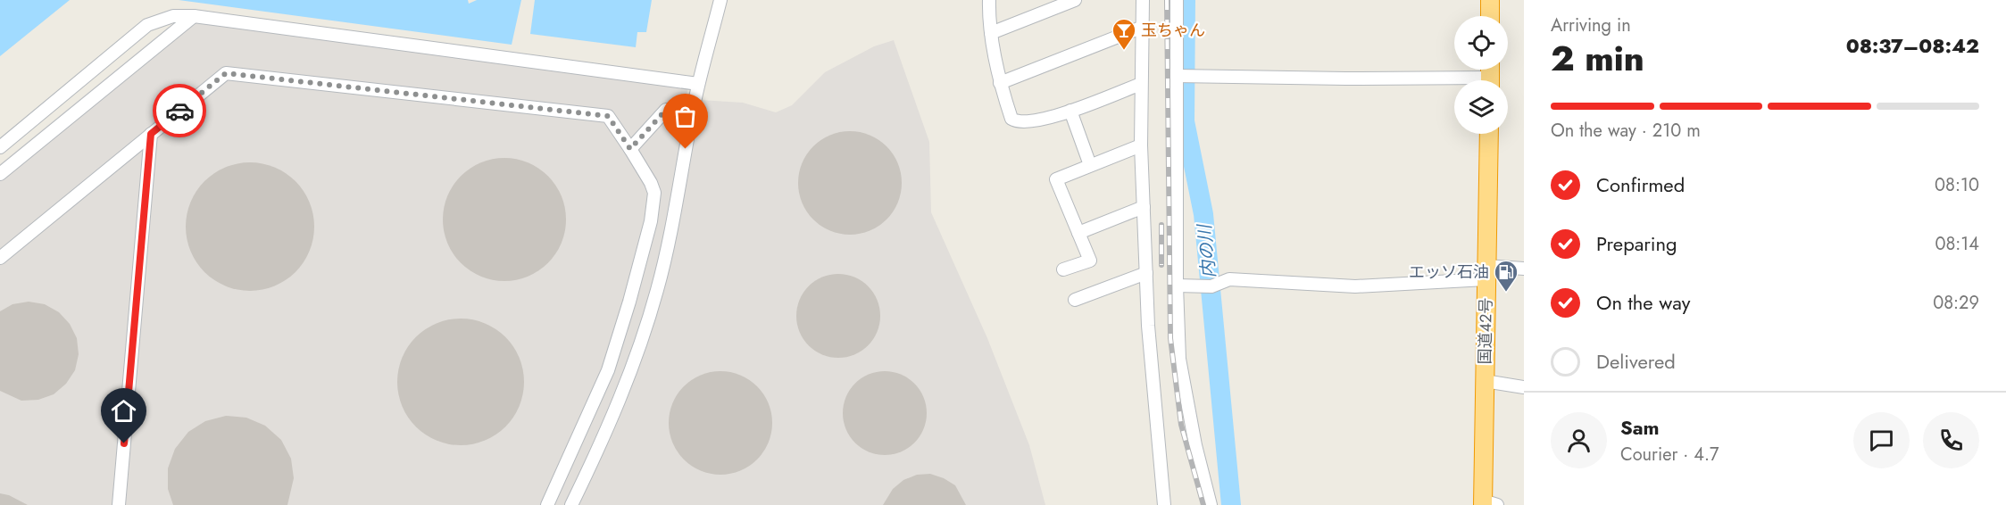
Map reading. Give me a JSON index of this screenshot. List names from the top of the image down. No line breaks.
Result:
{"streets":{"highway":["国道42号"]},"water":["内の川"],"places":{"bar":["玉ちゃん"],"fuel station":["エッソ石油"]},"page":{"heading":["2 min","Arriving in","08:37–08:42"],"panel":["Sam","Courier · 4.7"],"bar":"On the way · 210 m","list":[["Confirmed","08:10"],["Preparing","08:14"],["On the way","08:29"],"Delivered"]}}
